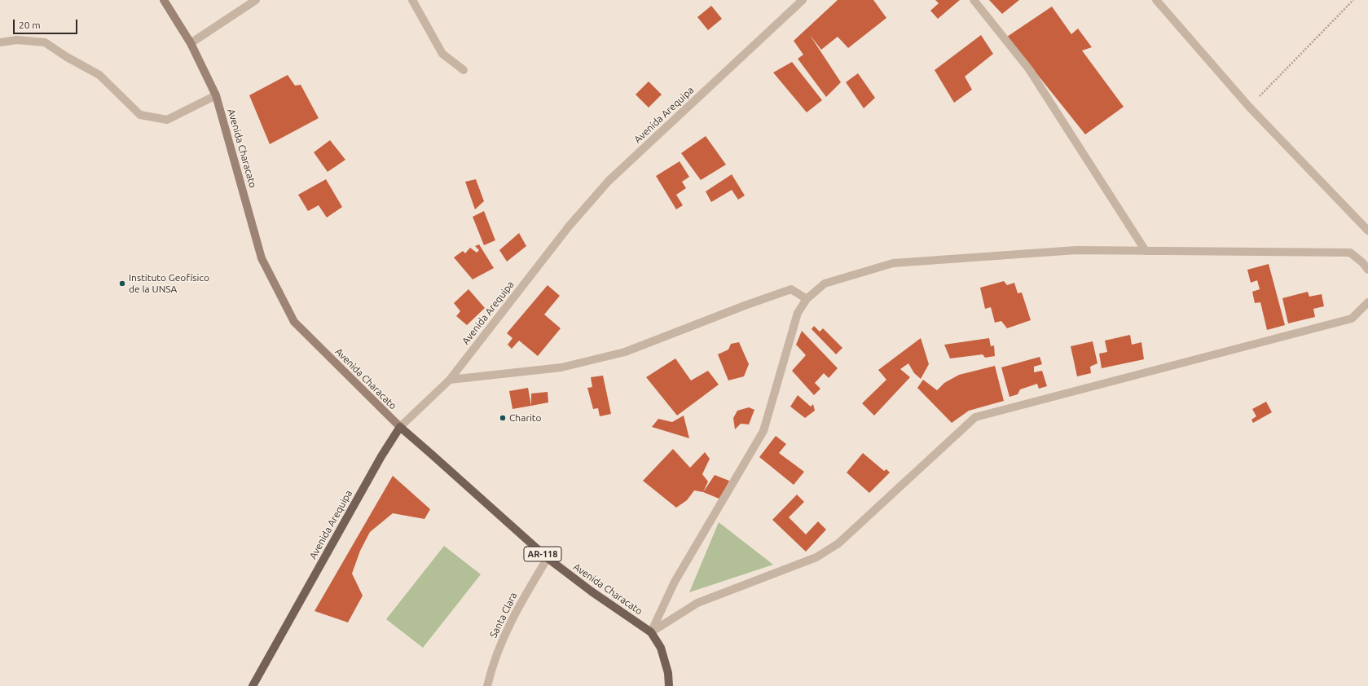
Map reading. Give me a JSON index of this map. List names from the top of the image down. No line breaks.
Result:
{"streets":{"main road":["Avenida Arequipa","Avenida Characato","AR-118"],"street":["Santa Clara"]},"crossings":[["Avenida Arequipa","Avenida Characato"],["Avenida Characato","Santa Clara"]],"places":["Instituto Geofísico de la UNSA","Charito"],"scale_bar":"20 m"}
